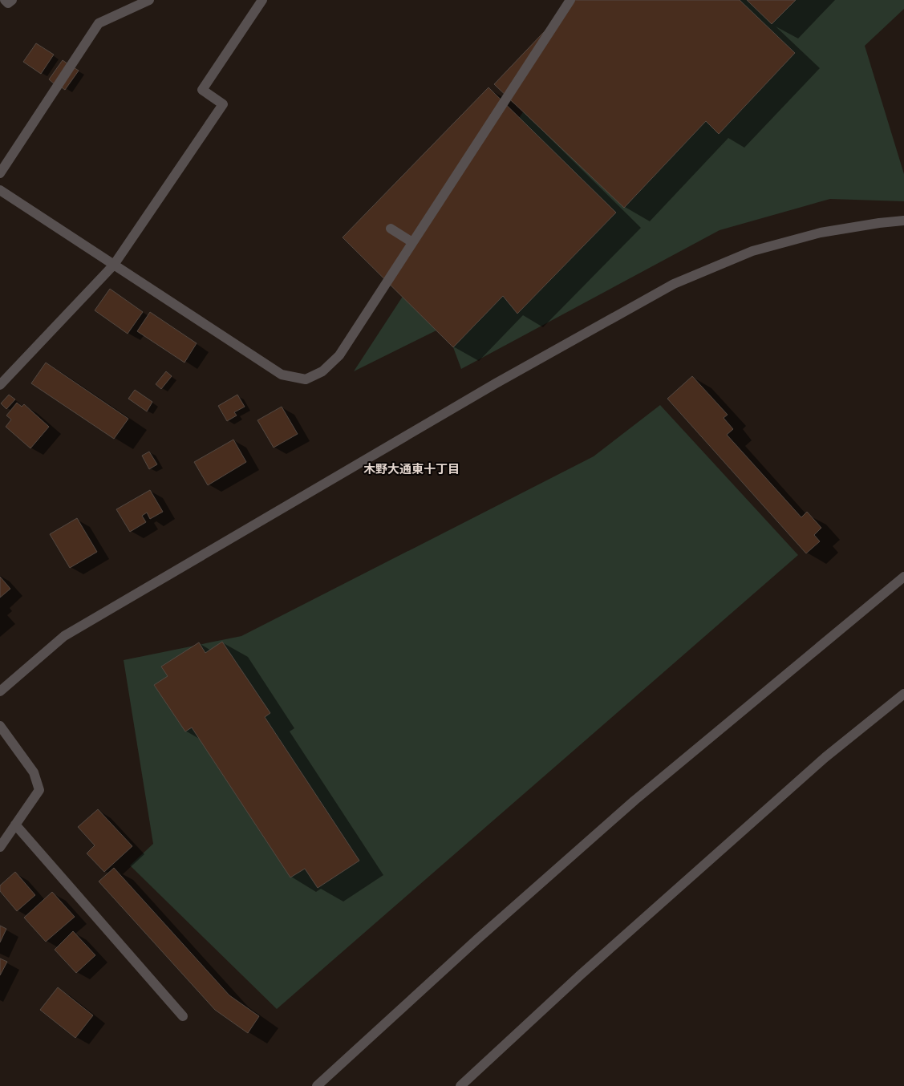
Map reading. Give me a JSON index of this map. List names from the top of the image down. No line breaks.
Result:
{"districts":["木野大通東十丁目"]}
